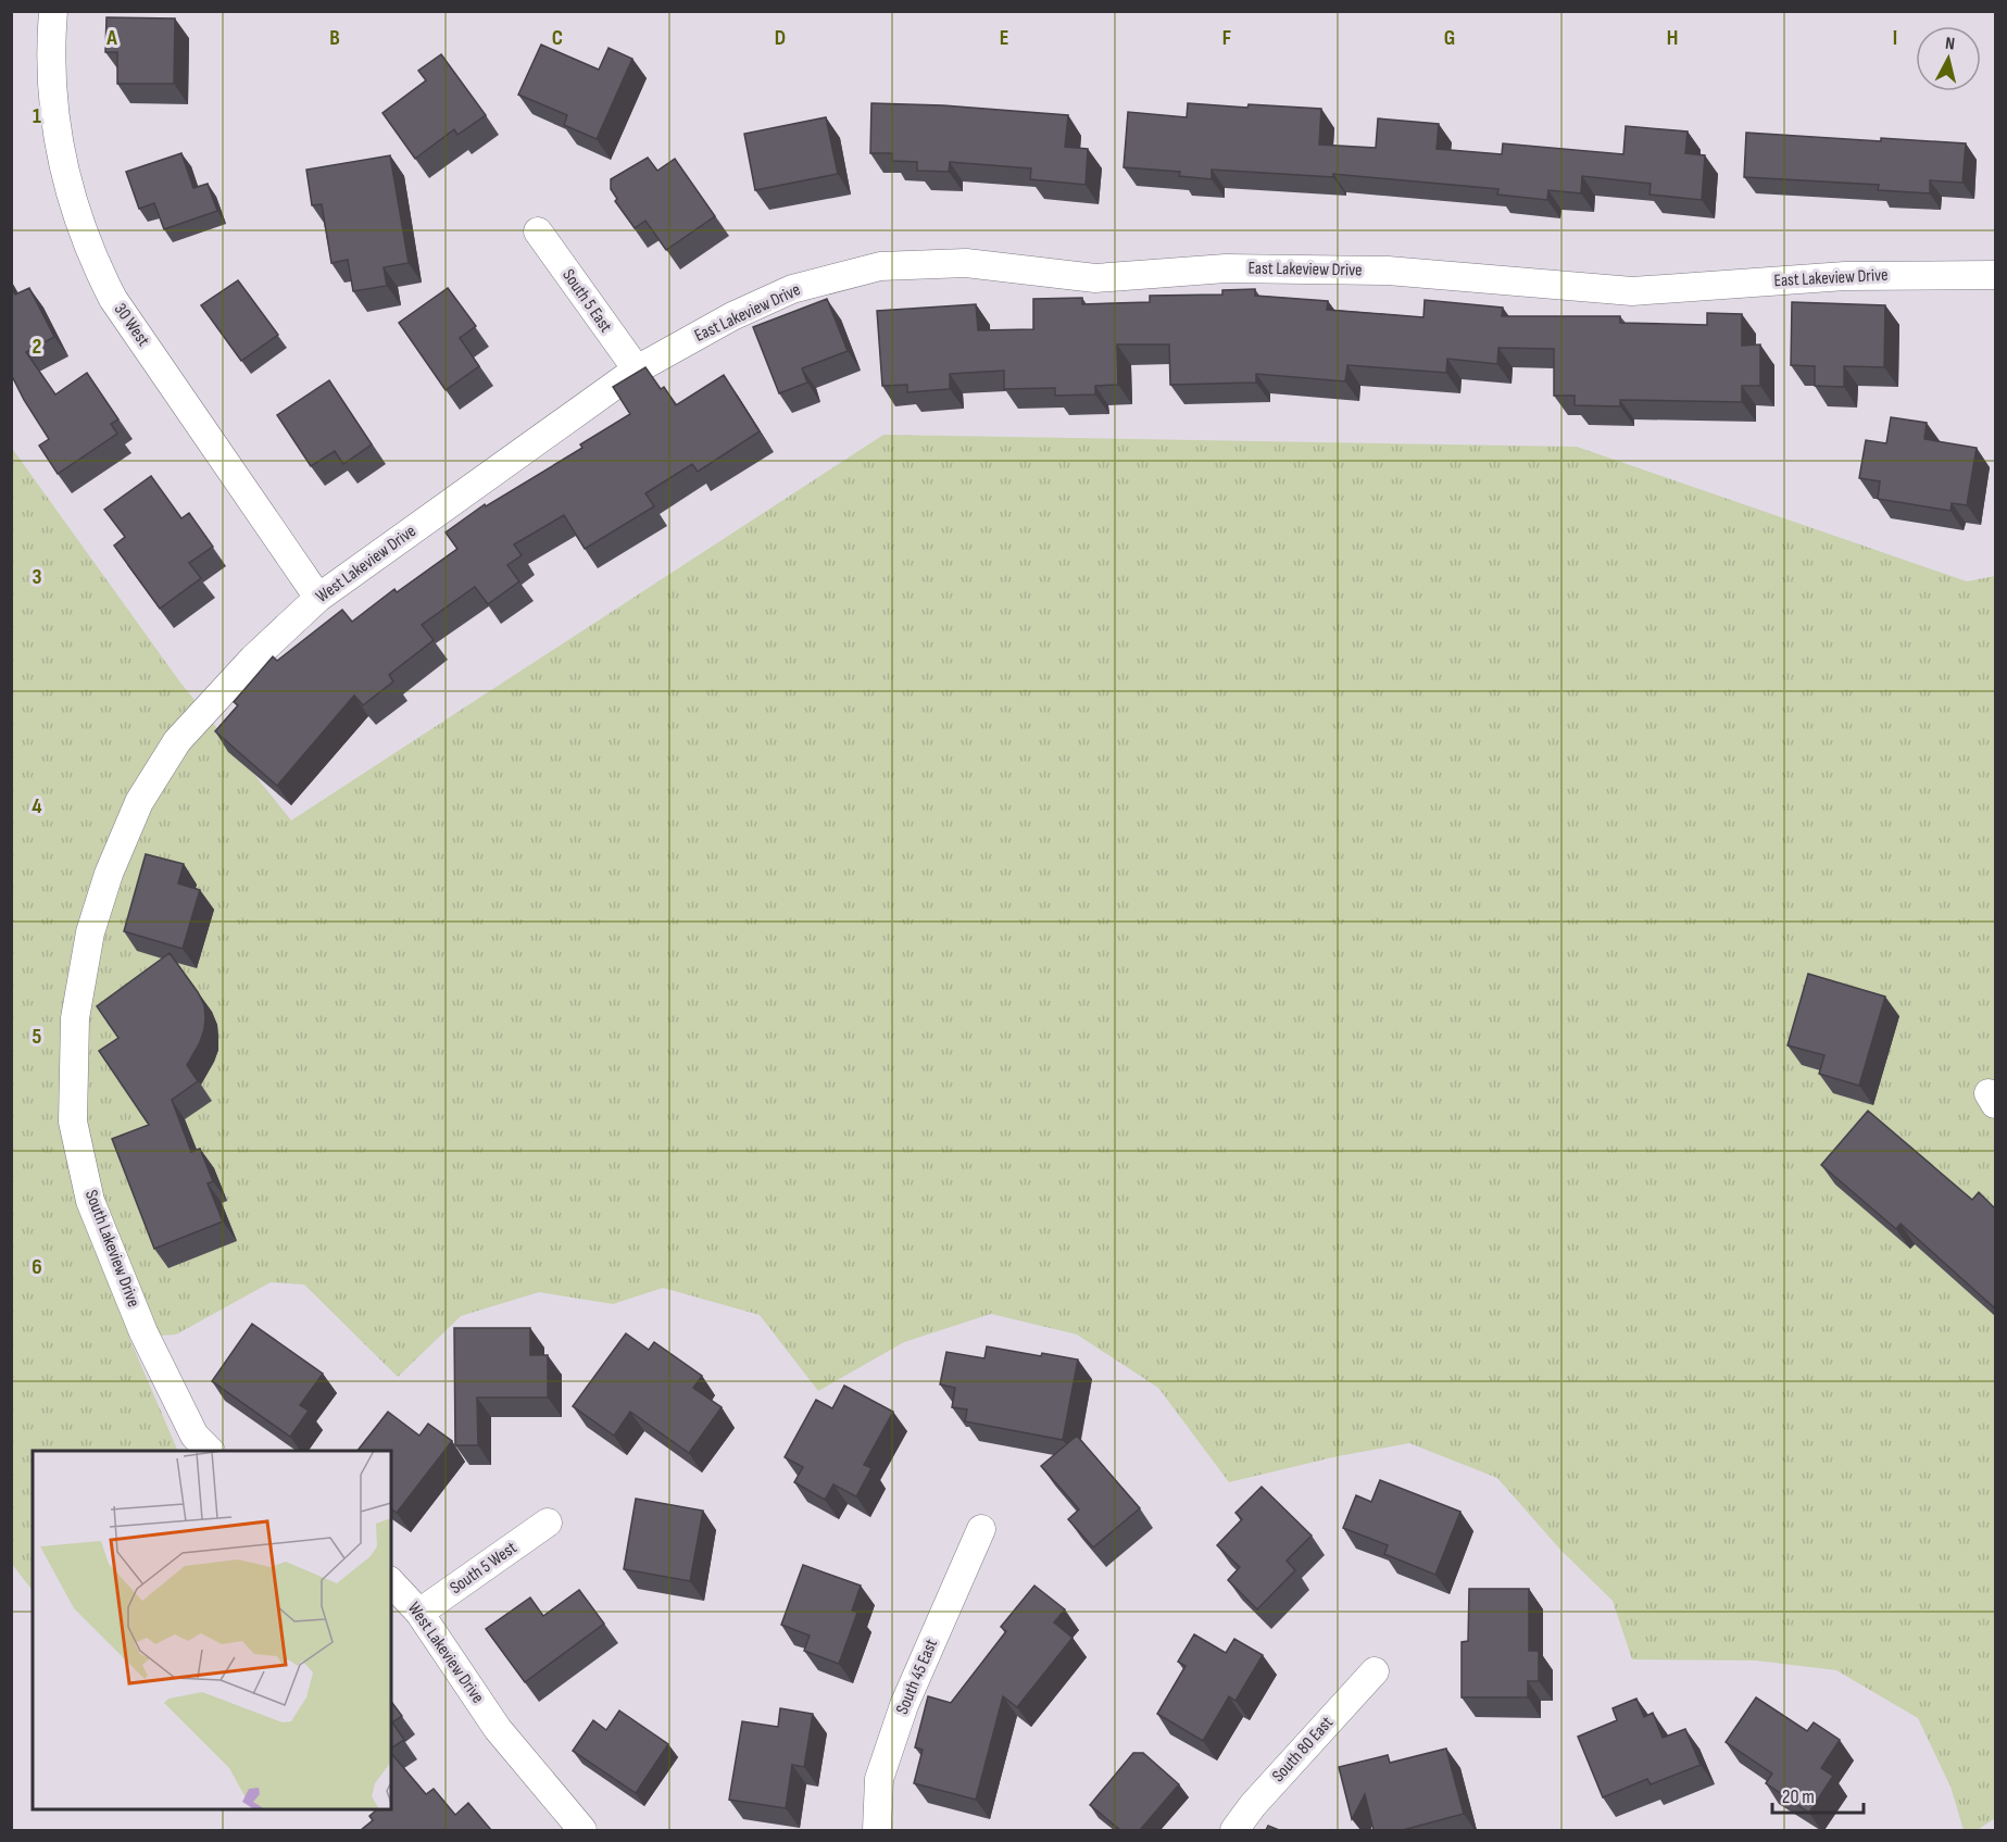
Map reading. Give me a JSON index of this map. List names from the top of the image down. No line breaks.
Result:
{"streets":{"street":["East Lakeview Drive","South 5 East","30 West","West Lakeview Drive","South Lakeview Drive","South 5 West","South 45 East","South 80 East"]},"crossings":[["East Lakeview Drive","South 5 East"],["East Lakeview Drive","West Lakeview Drive"],["South 5 East","West Lakeview Drive"],["30 West","West Lakeview Drive"],["West Lakeview Drive","South Lakeview Drive"],["West Lakeview Drive","South 5 West"]],"scale_bar":"20 m","north":"top","grid":{"columns":["A","B","C","D","E","F","G","H","I"],"rows":["1","2","3","4","5","6"]}}
